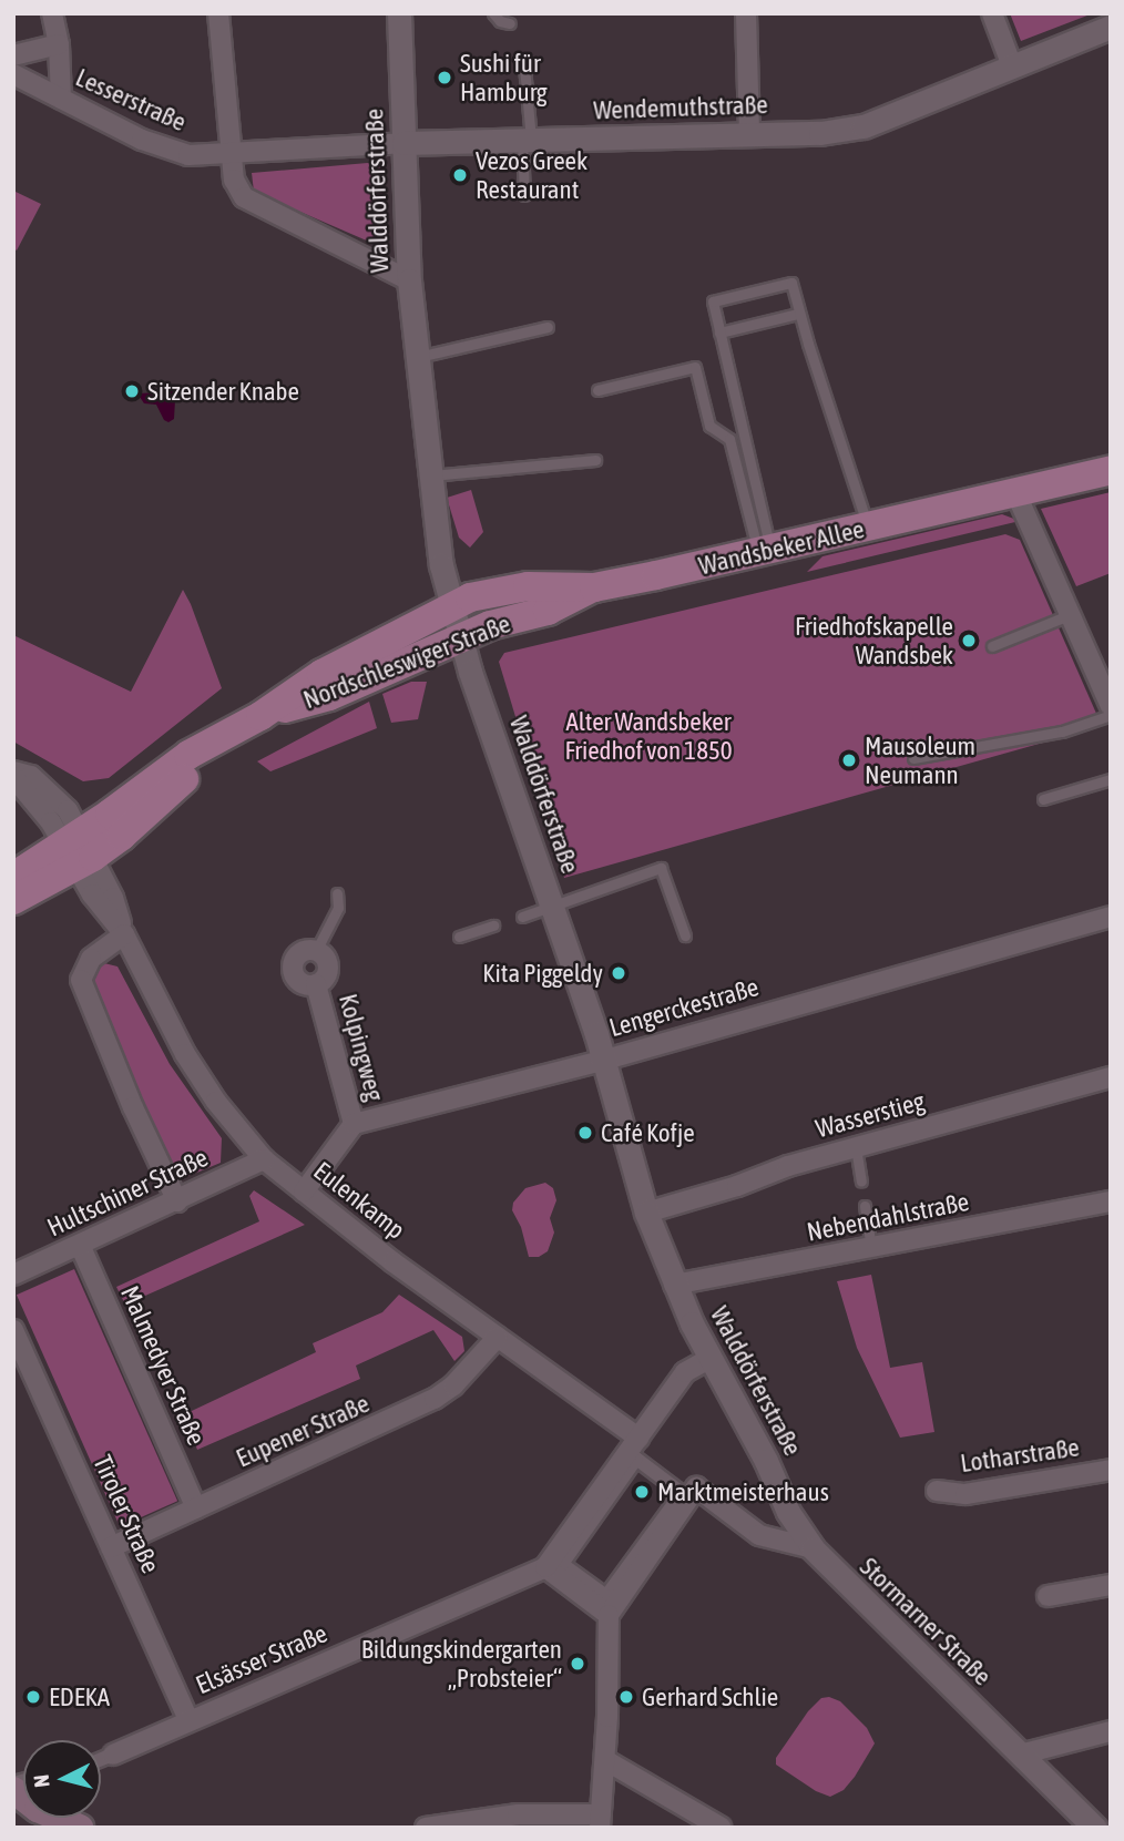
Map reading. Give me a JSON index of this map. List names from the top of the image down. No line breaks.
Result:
{"streets":{"main road":["Wandsbeker Allee","Nordschleswiger Straße"],"street":["Lesserstraße","Wendemuthstraße","Walddörferstraße","Lengerckestraße","Kolpingweg","Wasserstieg","Hultschiner Straße","Eulenkamp","Nebendahlstraße","Malmedyer Straße","Eupener Straße","Lotharstraße","Tiroler Straße","Stormarner Straße","Elsässer Straße"]},"crossings":[["Lesserstraße","Wendemuthstraße"],["Wendemuthstraße","Walddörferstraße"],["Walddörferstraße","Wandsbeker Allee"],["Walddörferstraße","Nordschleswiger Straße"],["Walddörferstraße","Lengerckestraße"],["Walddörferstraße","Wasserstieg"],["Walddörferstraße","Nebendahlstraße"],["Walddörferstraße","Stormarner Straße"],["Wandsbeker Allee","Nordschleswiger Straße"],["Nordschleswiger Straße","Eulenkamp"],["Lengerckestraße","Kolpingweg"],["Hultschiner Straße","Eulenkamp"],["Hultschiner Straße","Malmedyer Straße"],["Eulenkamp","Eupener Straße"],["Malmedyer Straße","Eupener Straße"],["Eupener Straße","Tiroler Straße"],["Tiroler Straße","Elsässer Straße"]],"parks":["Alter Wandsbeker Friedhof von 1850"],"places":["Sushi für Hamburg","Vezos Greek Restaurant","Sitzender Knabe","Friedhofskapelle Wandsbek","Mausoleum Neumann","Kita Piggeldy","Café Kofje","Marktmeisterhaus","Bildungskindergarten „Probsteier“","EDEKA","Gerhard Schlie"],"north":"left"}
